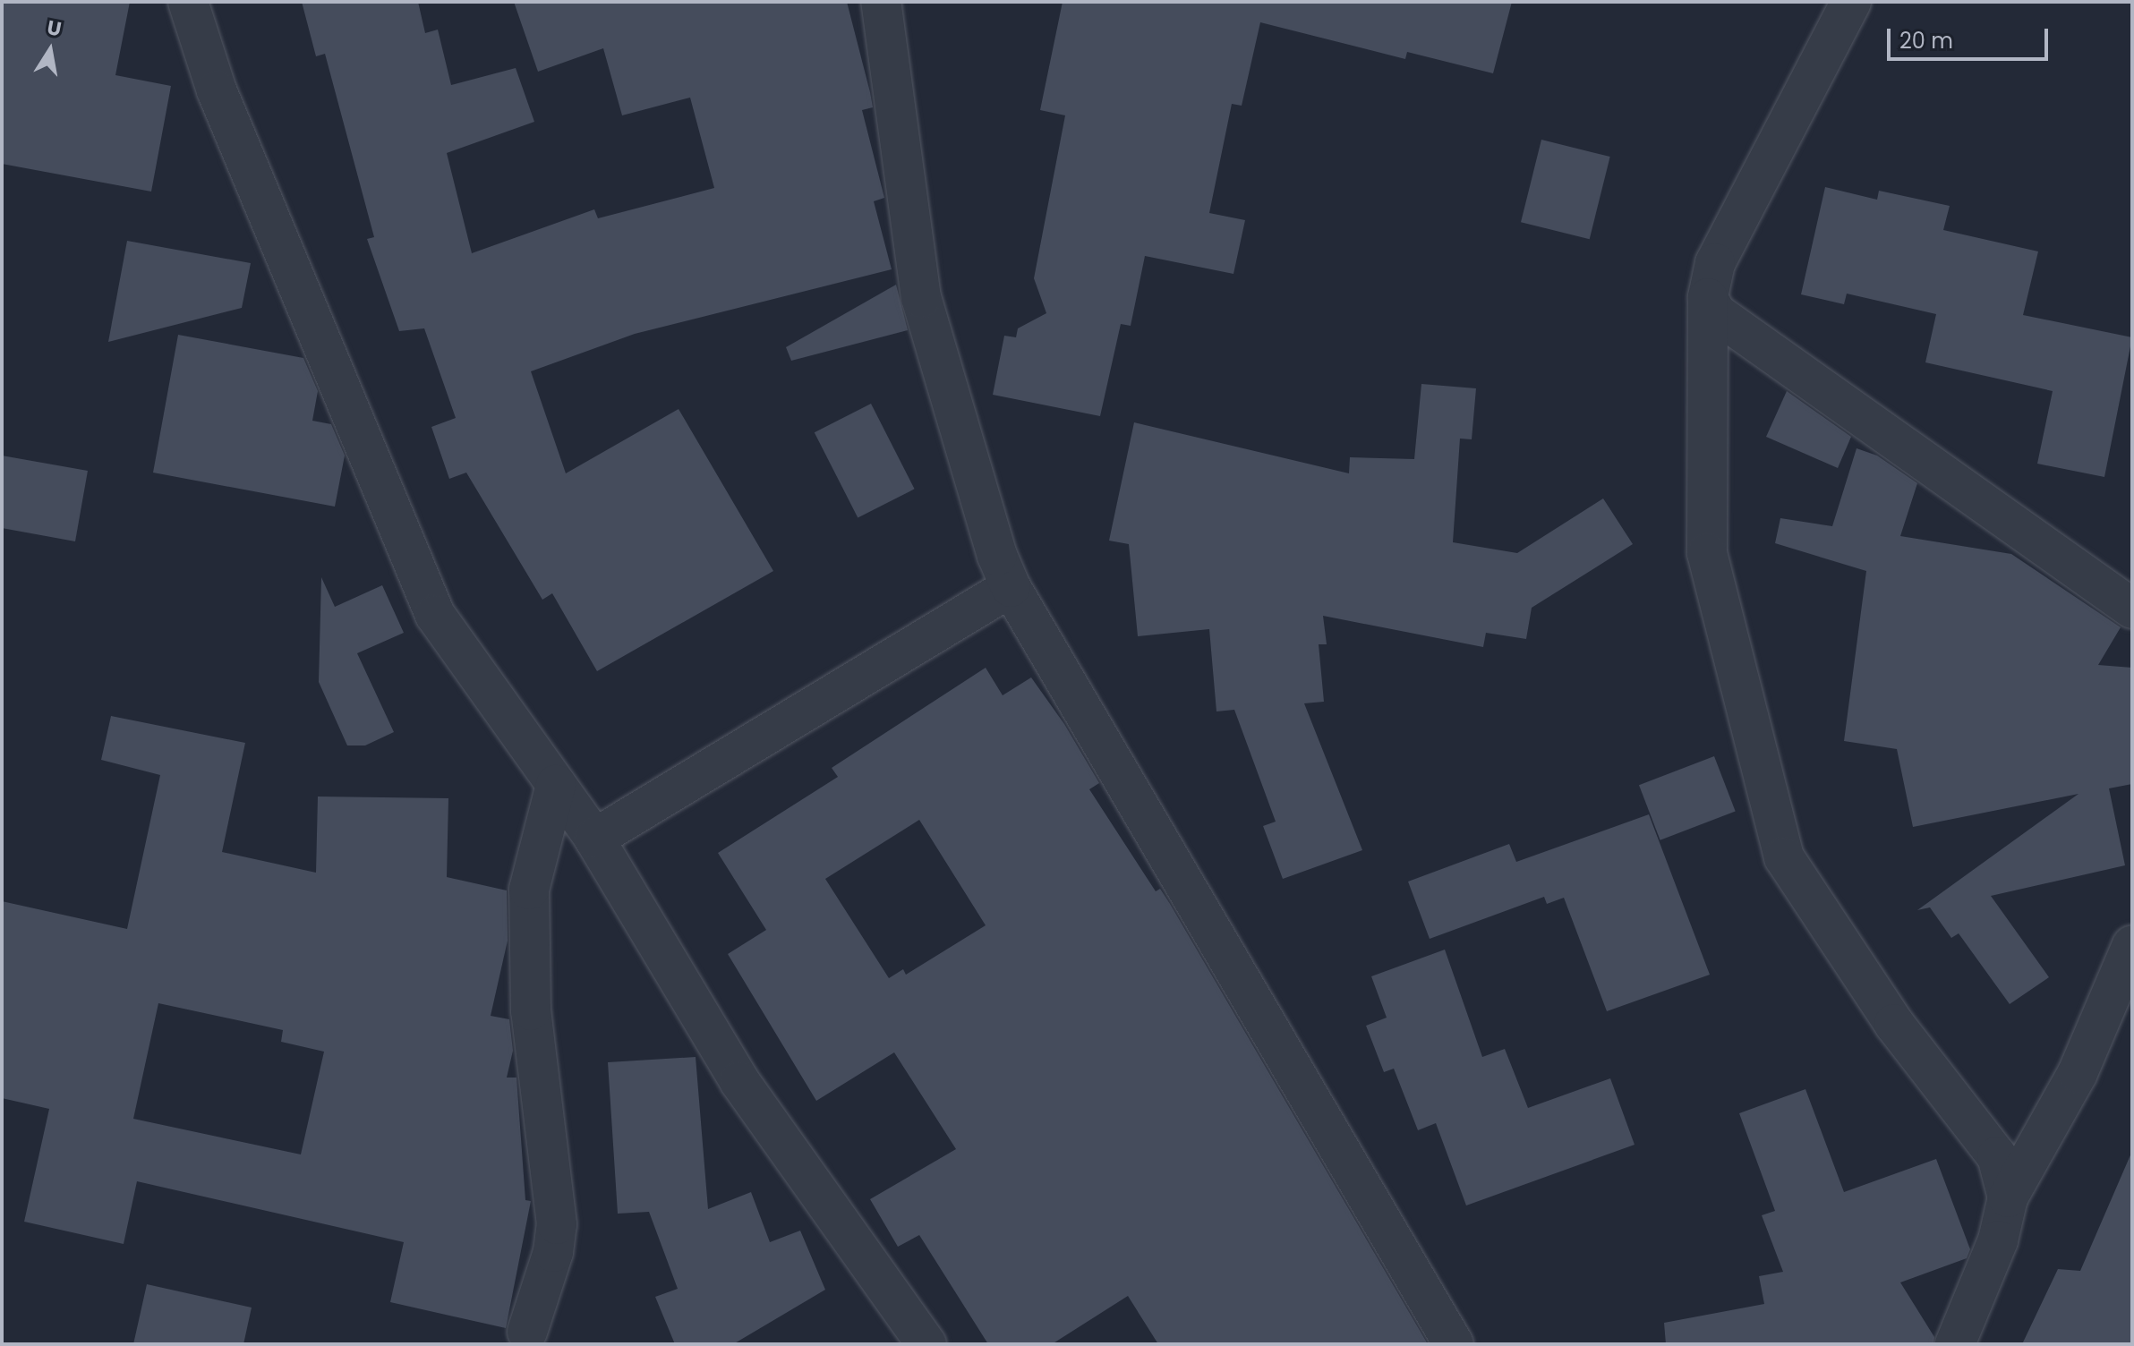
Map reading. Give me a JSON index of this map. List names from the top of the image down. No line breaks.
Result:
{"scale_bar":"20 m","north":"top"}
